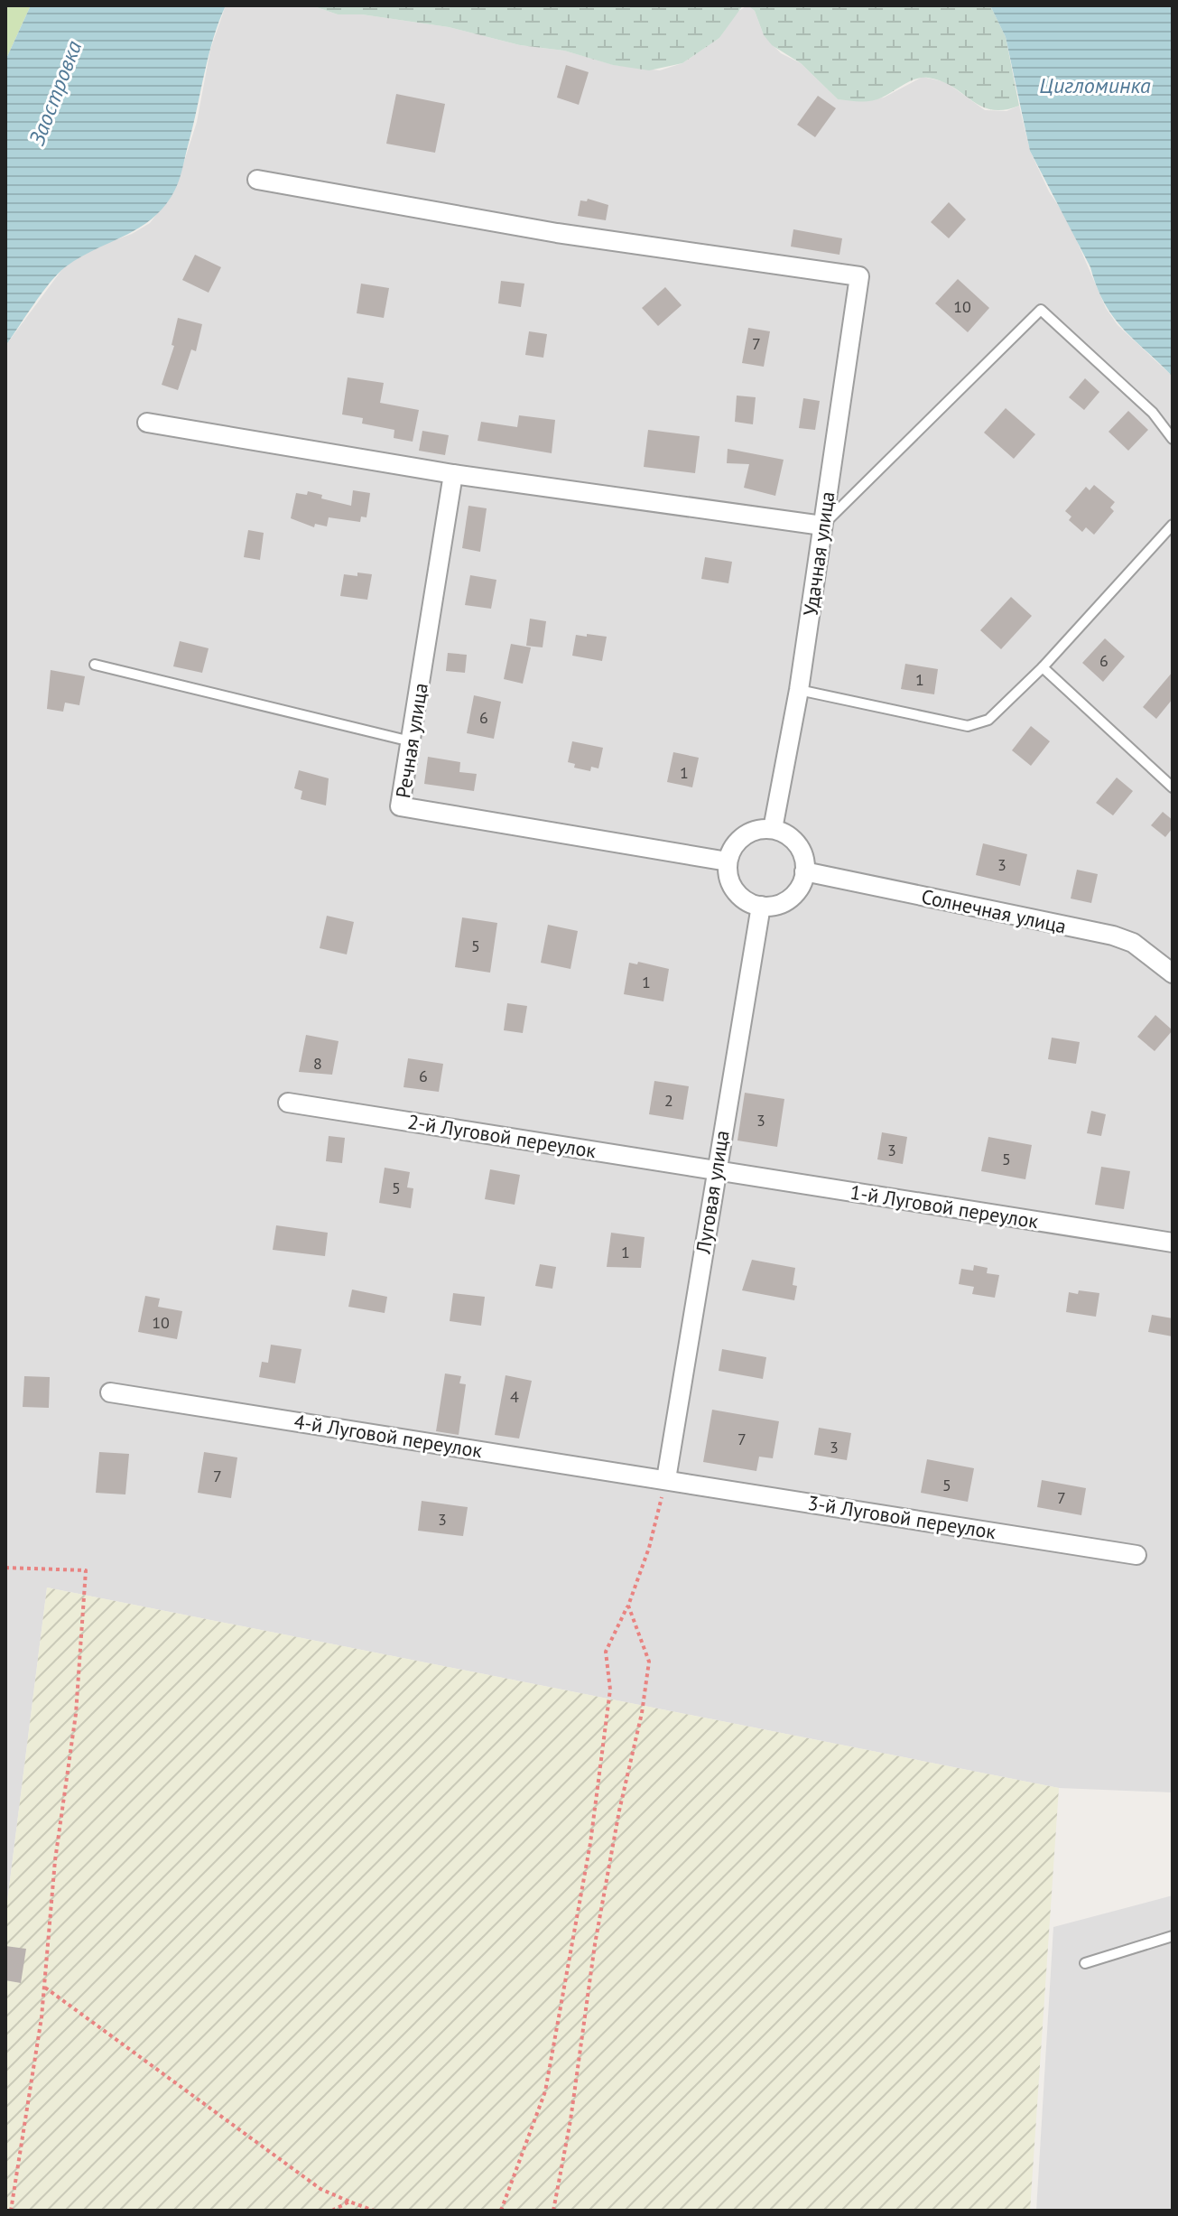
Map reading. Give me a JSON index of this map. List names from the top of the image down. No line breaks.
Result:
{"streets":{"street":["Удачная улица","Речная улица","Солнечная улица","2-й Луговой переулок","Луговая улица","1-й Луговой переулок","4-й Луговой переулок","3-й Луговой переулок"]},"crossings":[["Удачная улица","Речная улица"],["Удачная улица","Солнечная улица"],["Удачная улица","Луговая улица"],["Речная улица","Солнечная улица"],["Речная улица","Луговая улица"],["Солнечная улица","Луговая улица"],["2-й Луговой переулок","Луговая улица"],["2-й Луговой переулок","1-й Луговой переулок"],["Луговая улица","1-й Луговой переулок"],["Луговая улица","4-й Луговой переулок"],["Луговая улица","3-й Луговой переулок"],["4-й Луговой переулок","3-й Луговой переулок"]],"water":["Цигломинка","Заостровка"],"house_numbers":["10","7","6","1","6","1","3","5","1","8","6","2","3","3","5","5","1","10","4","7","3","7","5","7","3"]}
